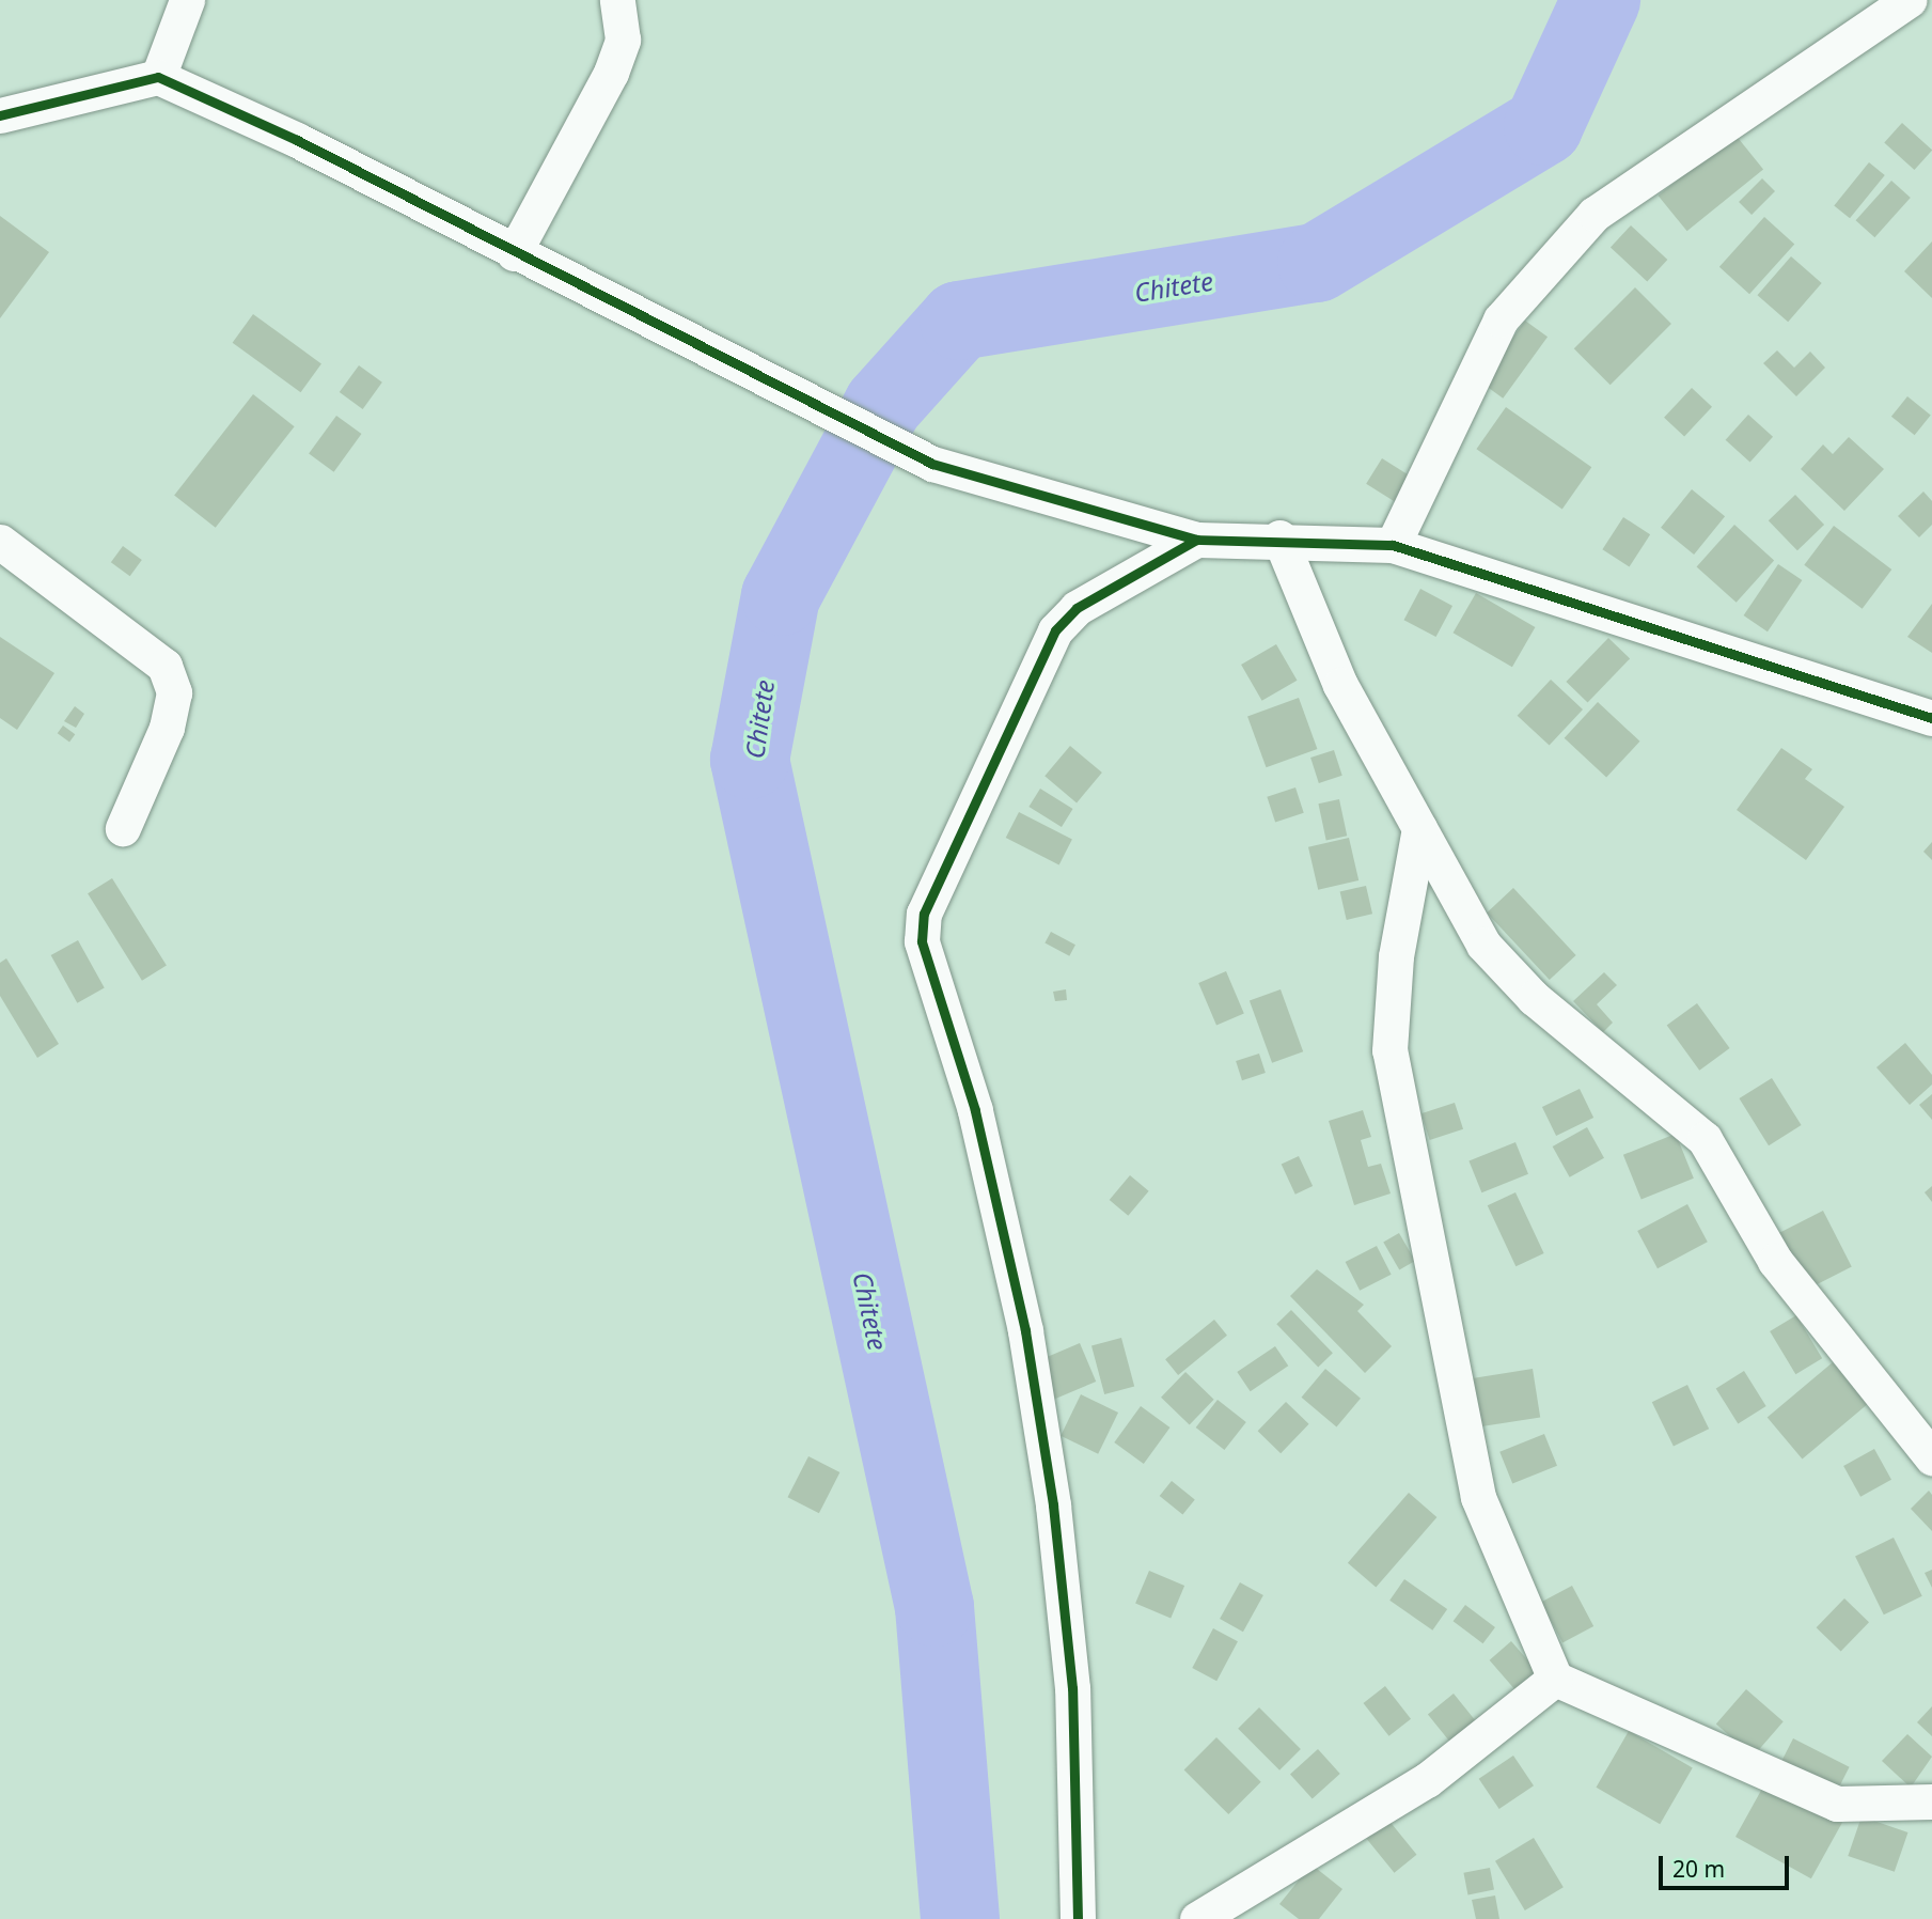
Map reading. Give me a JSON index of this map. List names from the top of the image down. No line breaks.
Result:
{"water":["Chitete"],"scale_bar":"20 m"}
